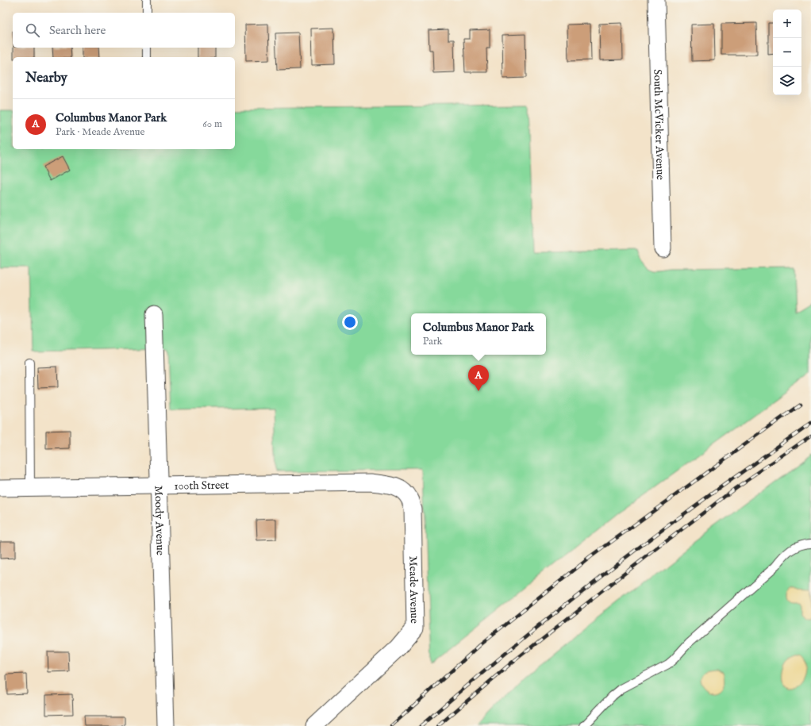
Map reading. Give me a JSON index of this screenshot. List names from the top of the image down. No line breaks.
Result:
{"streets":{"street":["South McVicker Avenue","100th Street","Moody Avenue","Meade Avenue"]},"crossings":[["100th Street","Moody Avenue"],["100th Street","Meade Avenue"]],"page":{"map_buttons":["+","−"],"search":"Search here","heading":"Nearby","list":[{"mark":"A","name":"Columbus Manor Park","note":"Park · Meade Avenue","value":"60 m"}],"popup":["Columbus Manor Park","Park"],"pins":"A"}}
